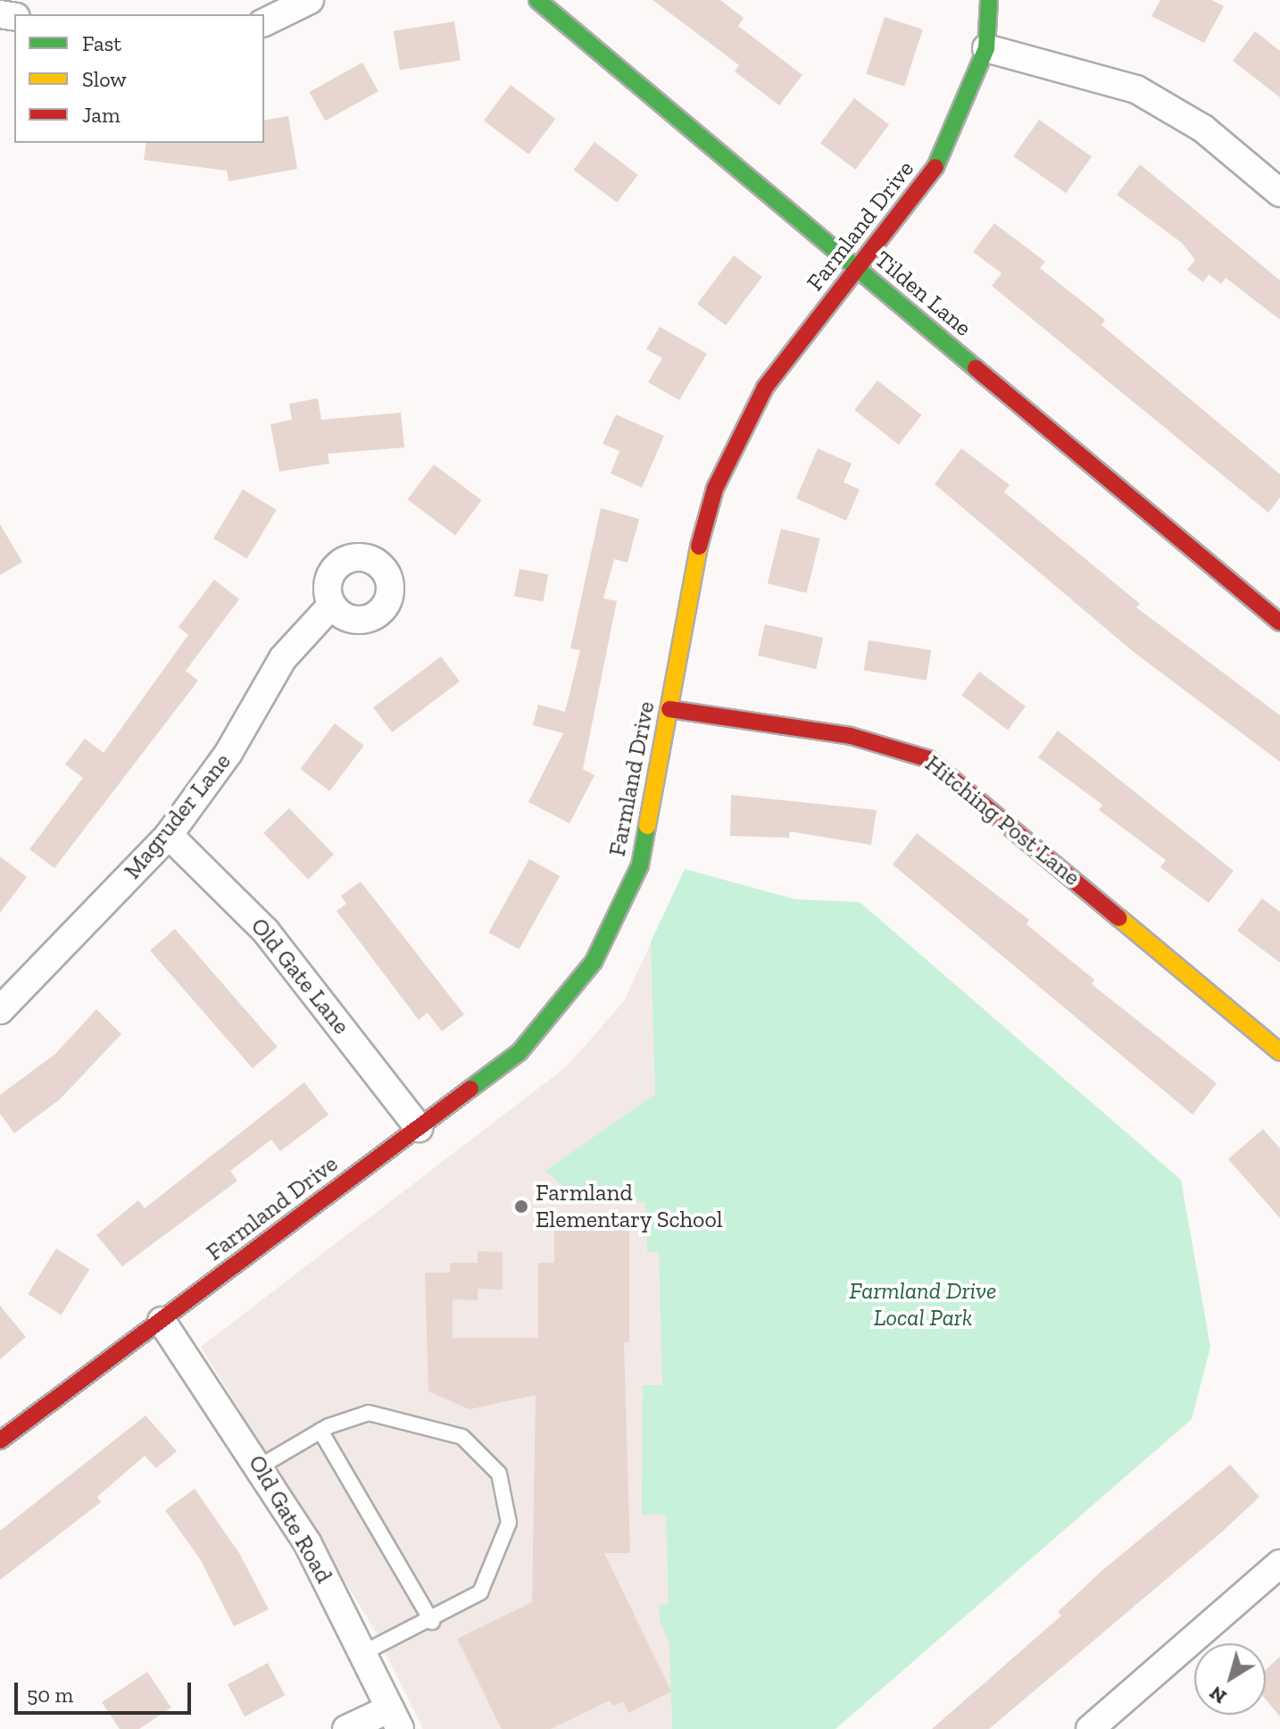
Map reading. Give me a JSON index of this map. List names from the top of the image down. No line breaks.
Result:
{"streets":{"street":["Farmland Drive","Tilden Lane","Magruder Lane","Hitching Post Lane","Old Gate Lane","Old Gate Road"]},"crossings":[["Farmland Drive","Tilden Lane"],["Farmland Drive","Hitching Post Lane"],["Farmland Drive","Old Gate Lane"],["Farmland Drive","Old Gate Road"],["Magruder Lane","Old Gate Lane"]],"parks":["Farmland Drive Local Park"],"places":["Farmland Elementary School"],"legend":["Fast","Slow","Jam"],"scale_bar":"50 m","north":"bottom left"}
